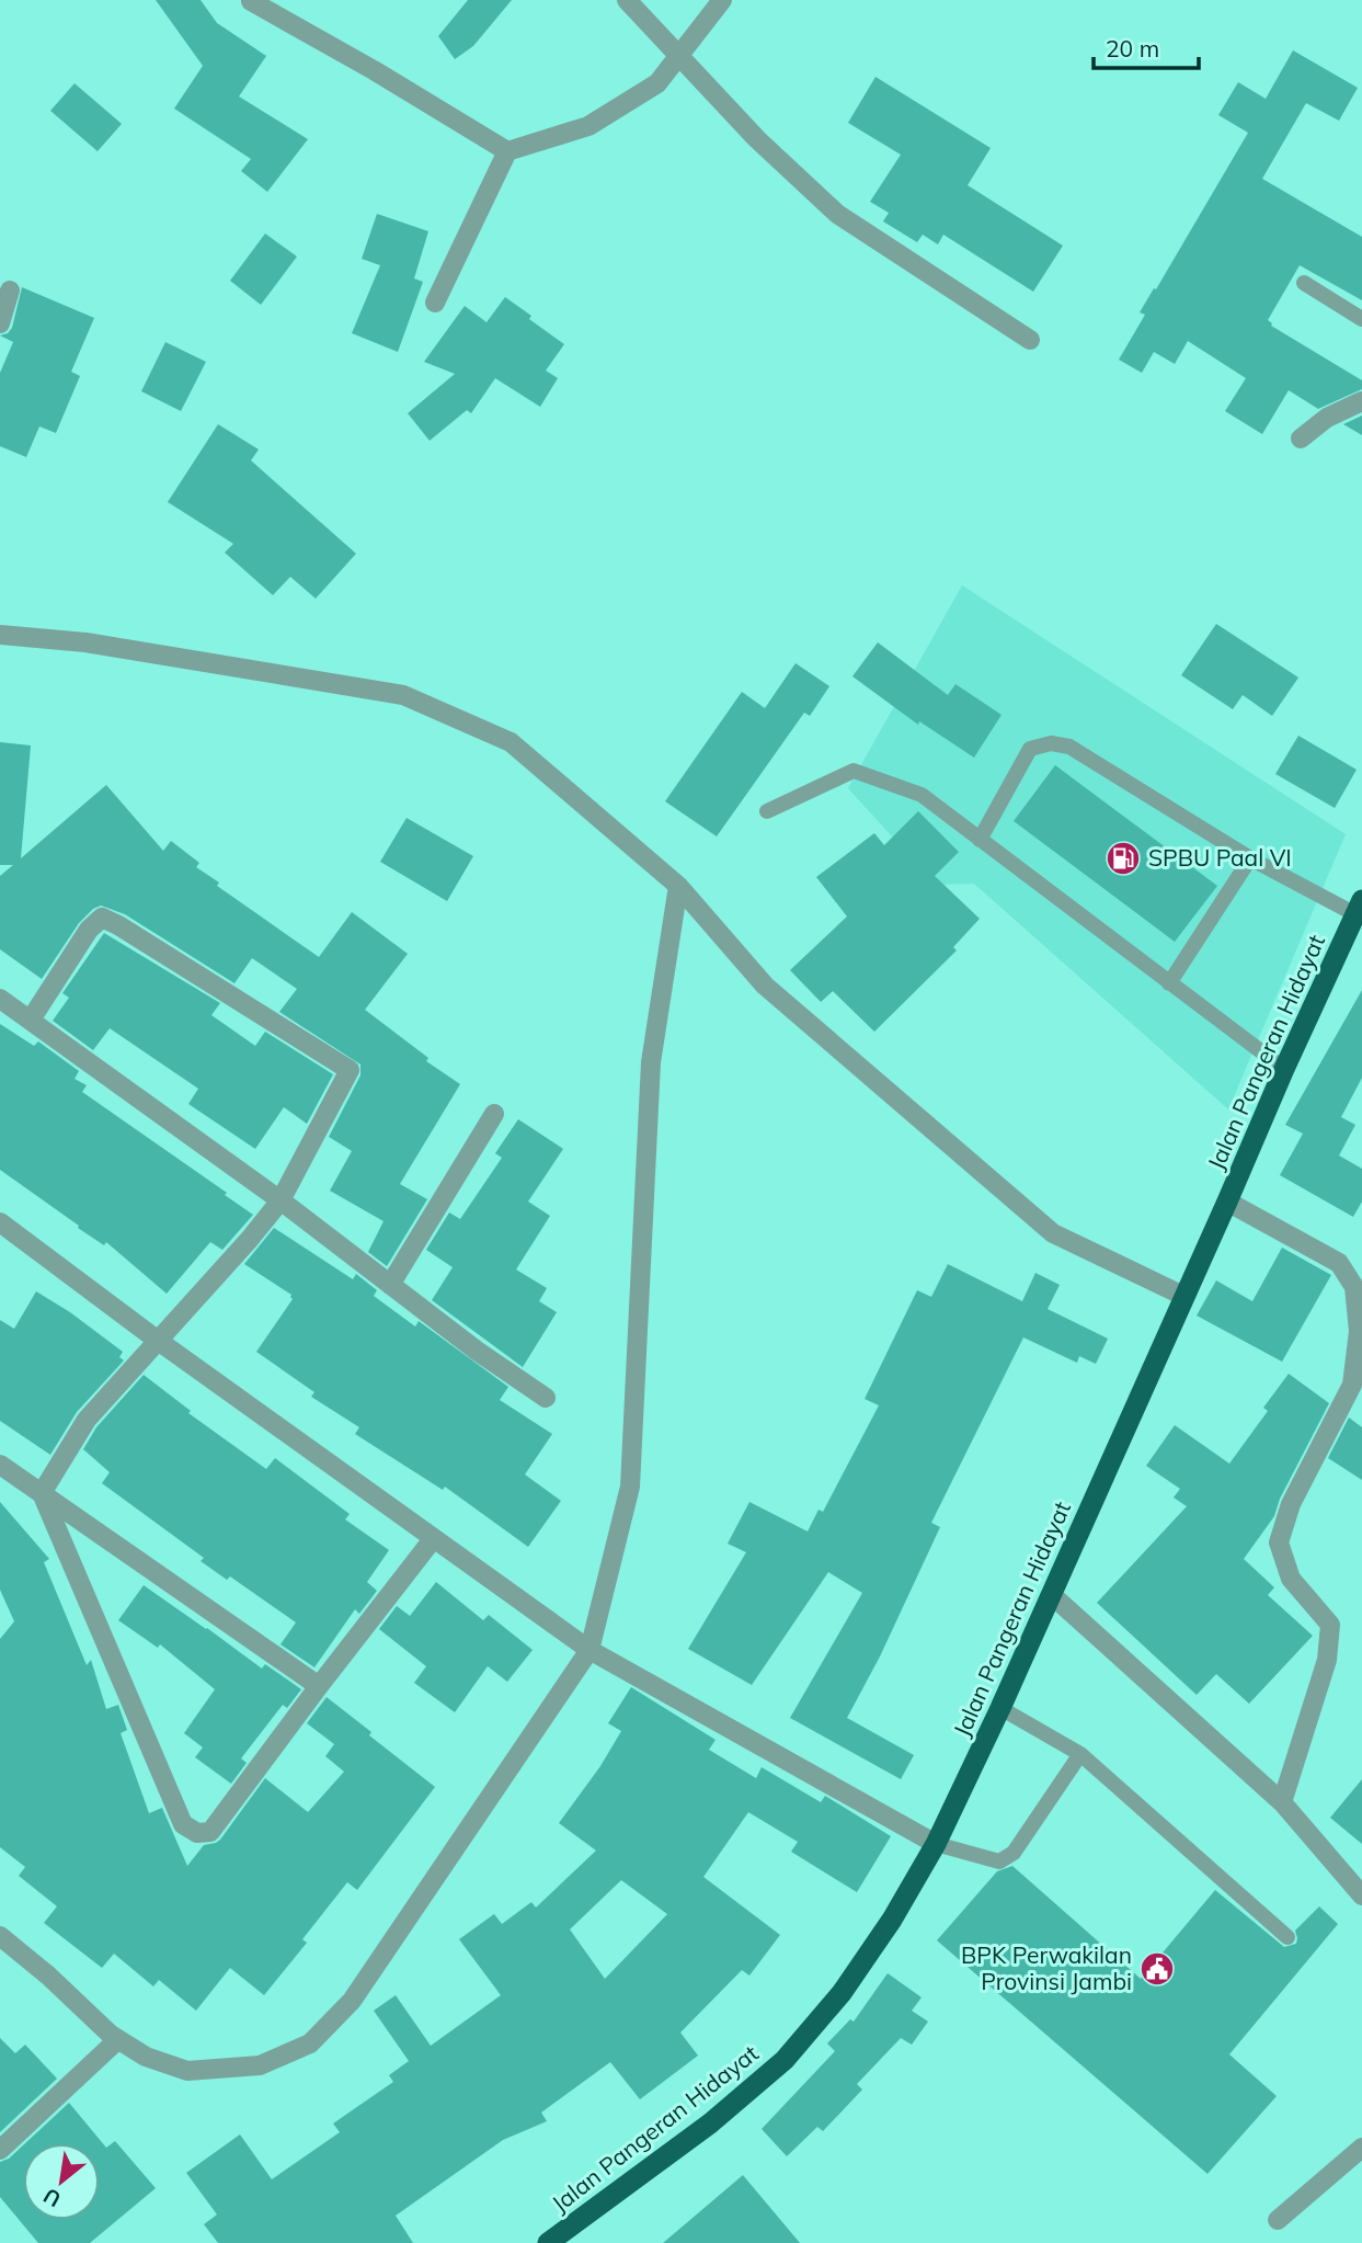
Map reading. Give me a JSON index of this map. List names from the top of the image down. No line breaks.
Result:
{"streets":{"highway":["Jalan Pangeran Hidayat"]},"places":{"fuel station":["SPBU Paal VI"],"public building":["BPK Perwakilan Provinsi Jambi"]},"scale_bar":"20 m","north":"bottom left"}
